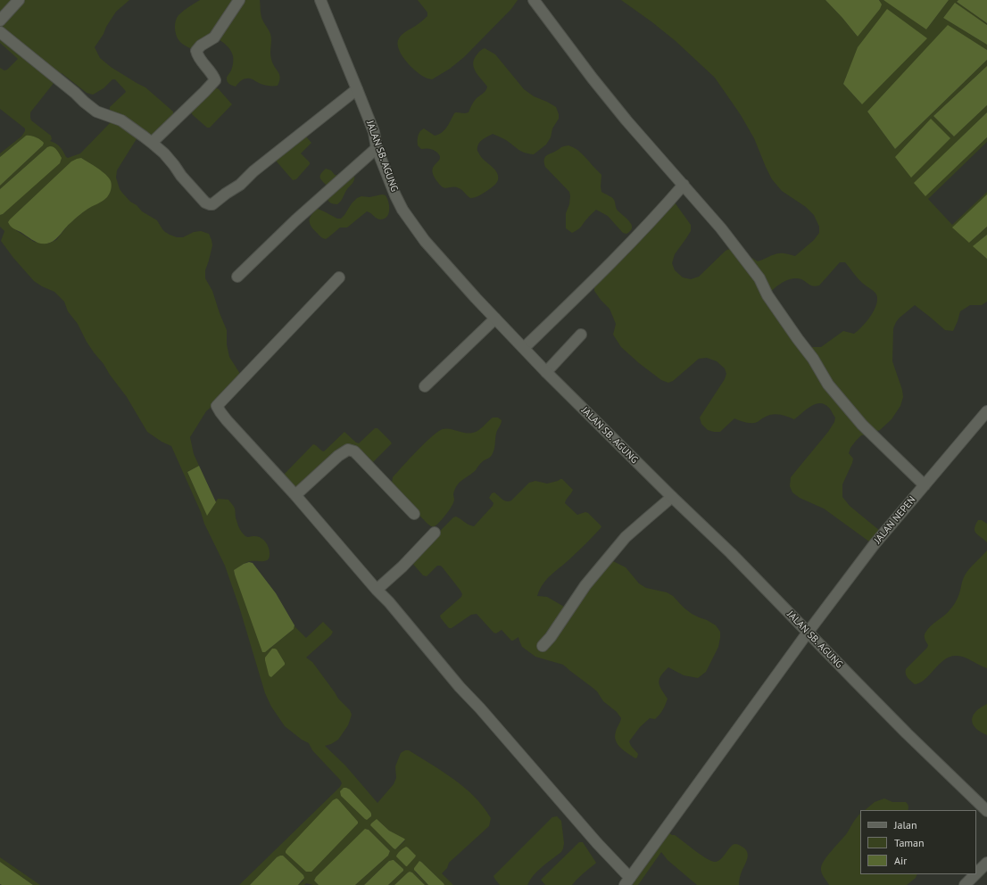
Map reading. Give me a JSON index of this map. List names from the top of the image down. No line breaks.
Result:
{"streets":{"street":["JALAN SB. AGUNG","JALAN NEPEN"]},"crossings":[["JALAN SB. AGUNG","JALAN NEPEN"]],"legend":["Jalan","Taman","Air"]}
